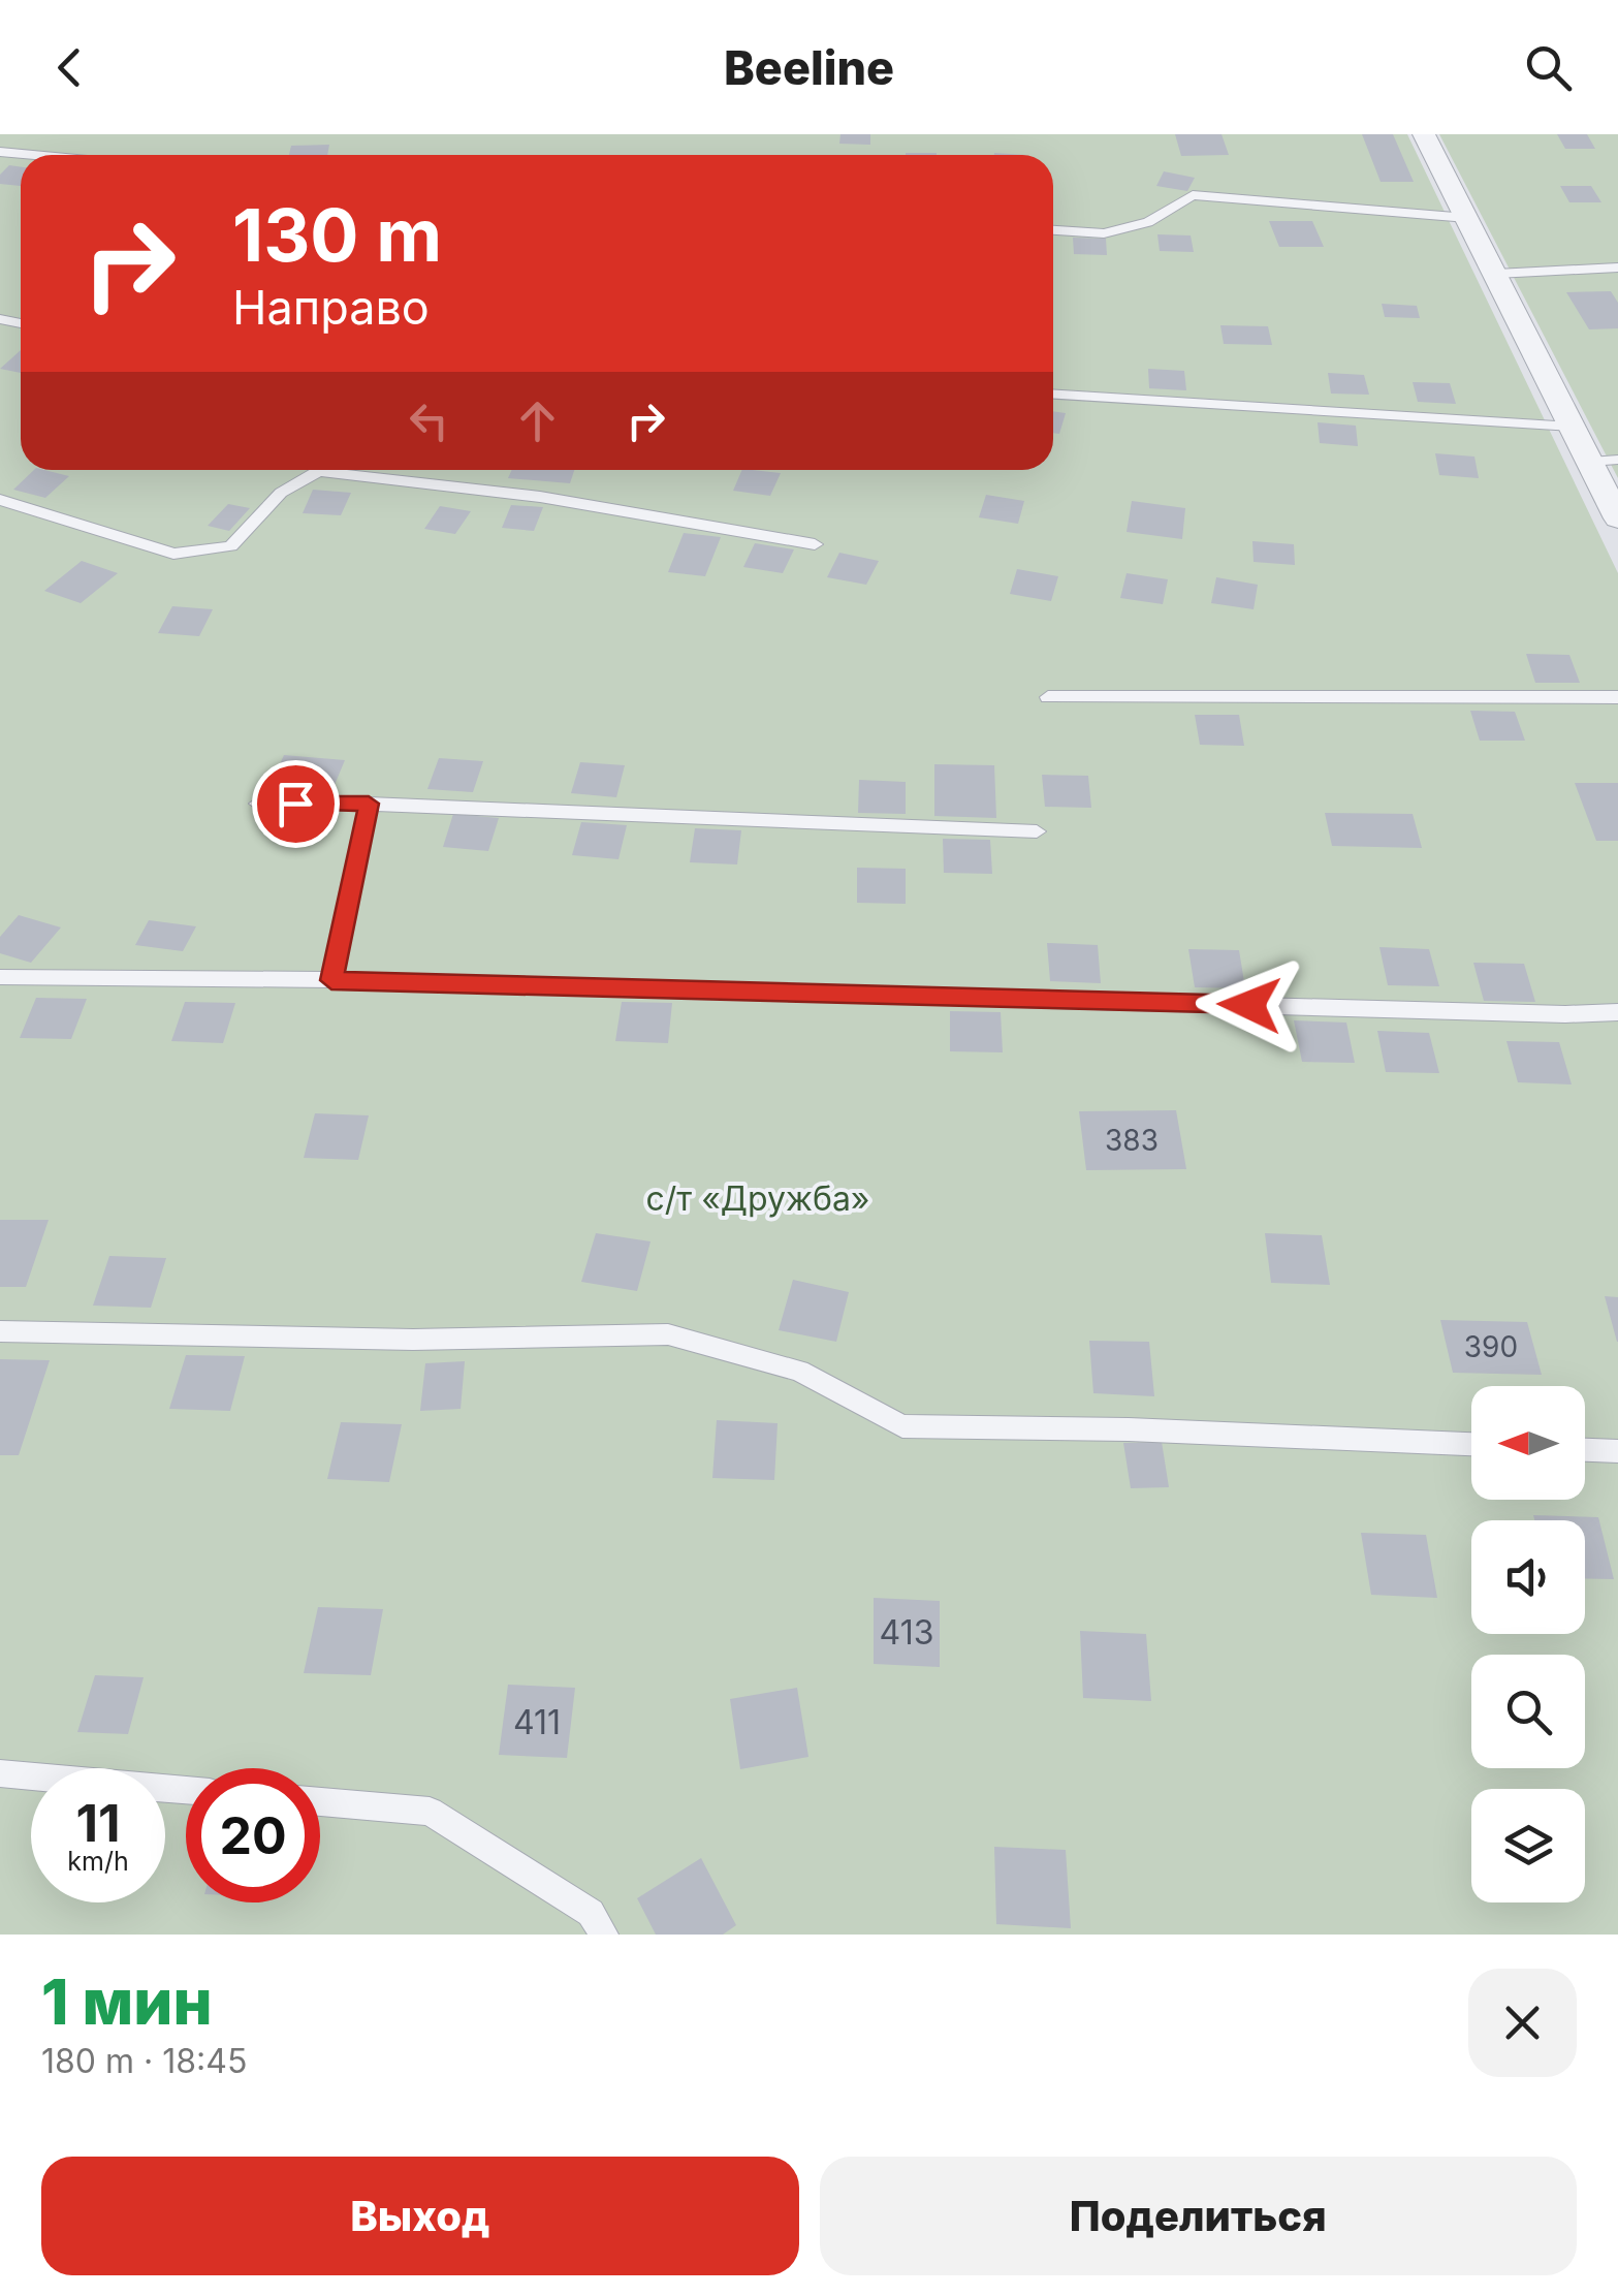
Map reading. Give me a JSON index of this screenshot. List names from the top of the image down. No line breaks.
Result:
{"parks":["с/т «Дружба»"],"house_numbers":["383","390","413","411"],"north":"left","page":{"header":"Beeline","turn":["130 m","Направо"],"speed":"11 km/h","limit":"20","heading":["1 мин","180 m · 18:45"],"buttons":["Выход","Поделиться"]}}
